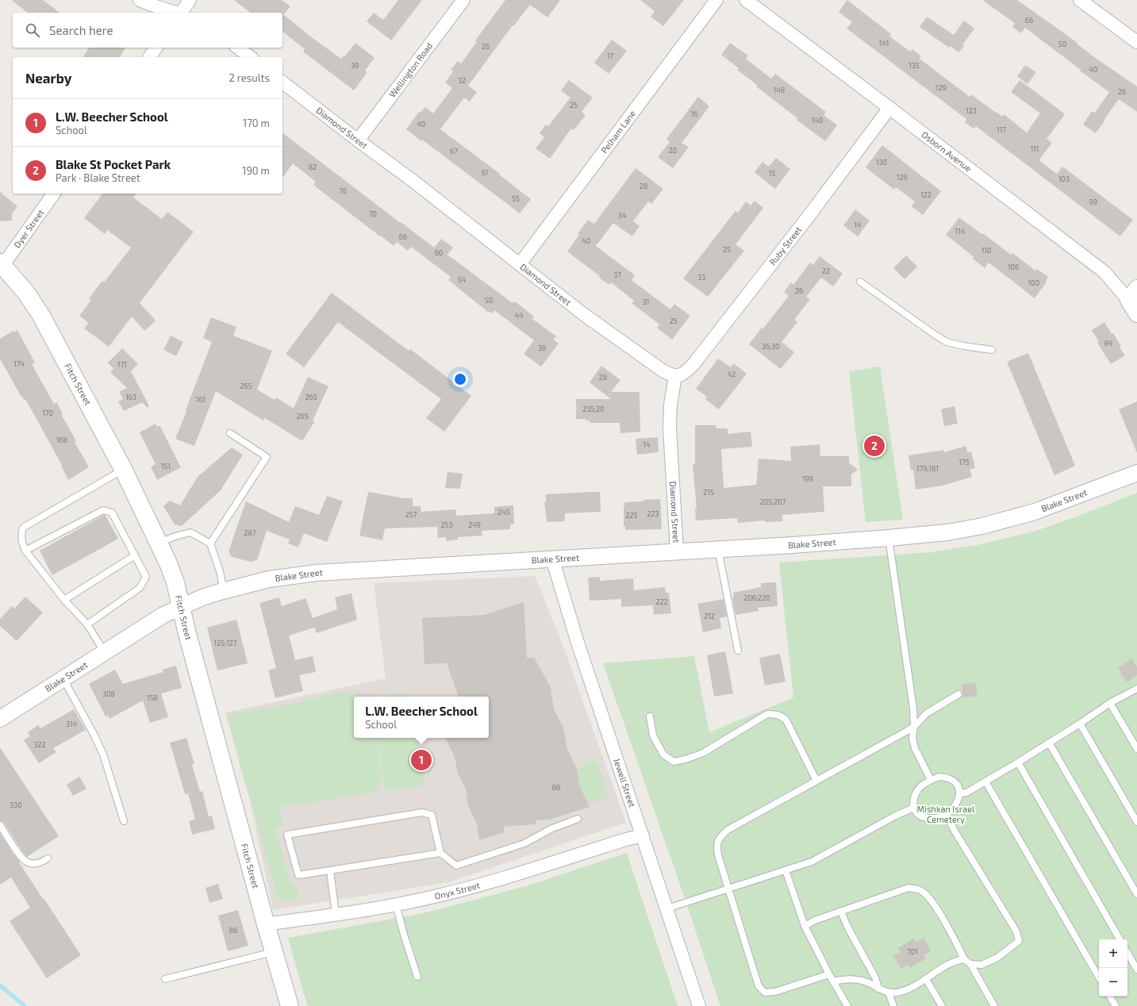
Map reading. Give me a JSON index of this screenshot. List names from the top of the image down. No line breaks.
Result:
{"streets":{"main road":["Fitch Street"],"street":["Wellington Road","Diamond Street","Pelham Lane","Osborn Avenue","Dyer Street","Ruby Street","Blake Street","Jewell Street","Onyx Street"]},"crossings":[["Wellington Road","Diamond Street"],["Diamond Street","Pelham Lane"],["Diamond Street","Ruby Street"],["Diamond Street","Blake Street"],["Osborn Avenue","Ruby Street"],["Dyer Street","Fitch Street"],["Fitch Street","Blake Street"],["Fitch Street","Onyx Street"],["Blake Street","Jewell Street"],["Jewell Street","Onyx Street"]],"parks":["Mishkan Israel Cemetery"],"house_numbers":["66","141","50","26","17","39","135","40","32","129","148","26","25","123","16","140","40","117","111","20","67","130","82","61","15","126","103","28","76","122","55","99","70","34","14","114","66","40","25","110","60","106","22","37","33","54","100","26","50","31","44","25","84","36;30","38","174","171","42","28","265","163","265","161","235;20","170","265","168","14","175","151","179;181","199","215","205;207","245","223","257","225","253","249","287","206;220","222","212","125;127","308","158","314","322","68","330","86","701"],"page":{"search":"Search here","heading":["Nearby","2 results"],"list":[{"mark":"1","name":"L.W. Beecher School","note":"School","value":"170 m"},{"mark":"2","name":"Blake St Pocket Park","note":"Park · Blake Street","value":"190 m"}],"pins":["2","1"],"popup":["L.W. Beecher School","School"],"map_buttons":["+","−"]}}
